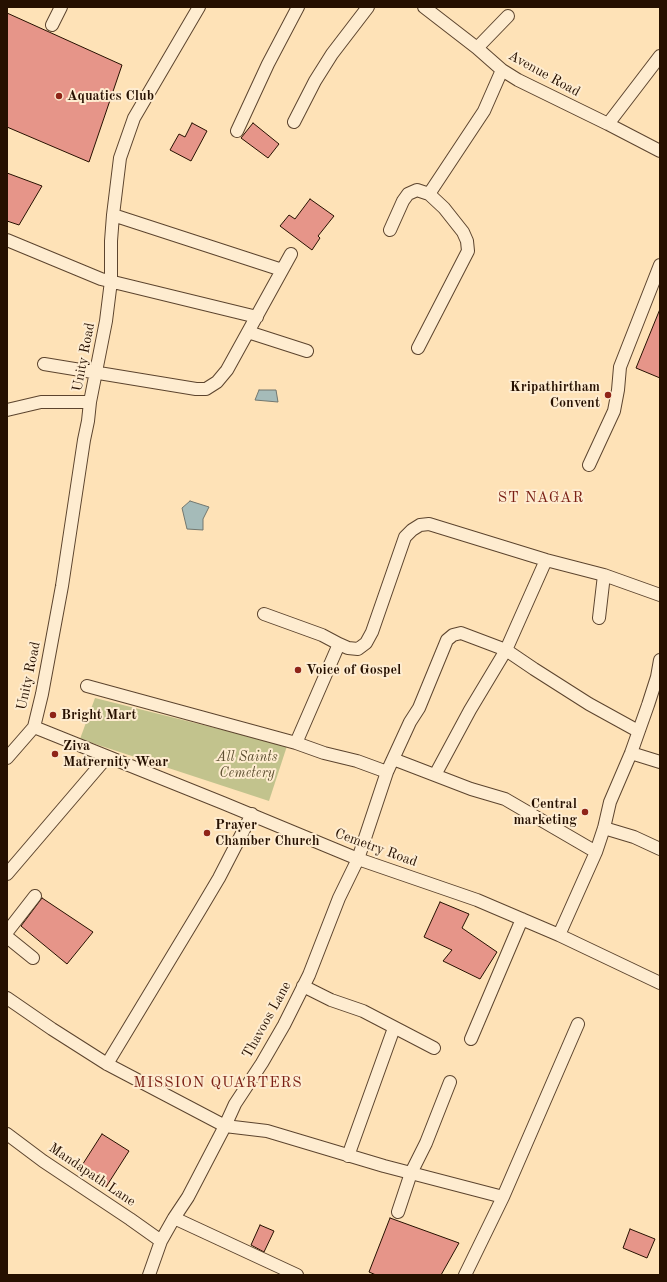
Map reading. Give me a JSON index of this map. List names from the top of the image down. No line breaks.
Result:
{"streets":{"street":["Avenue Road","Unity Road","Cemetry Road","Thavoos Lane","Mandapath Lane"]},"crossings":[["Unity Road","Cemetry Road"],["Cemetry Road","Thavoos Lane"],["Thavoos Lane","Mandapath Lane"]],"districts":["ST NAGAR","MISSION QUARTERS"],"parks":["All Saints Cemetery"],"places":["Aquatics Club","Kripathirtham Convent","Voice of Gospel","Bright Mart","Ziva Matrernity Wear","Central marketing","Prayer Chamber Church"]}
